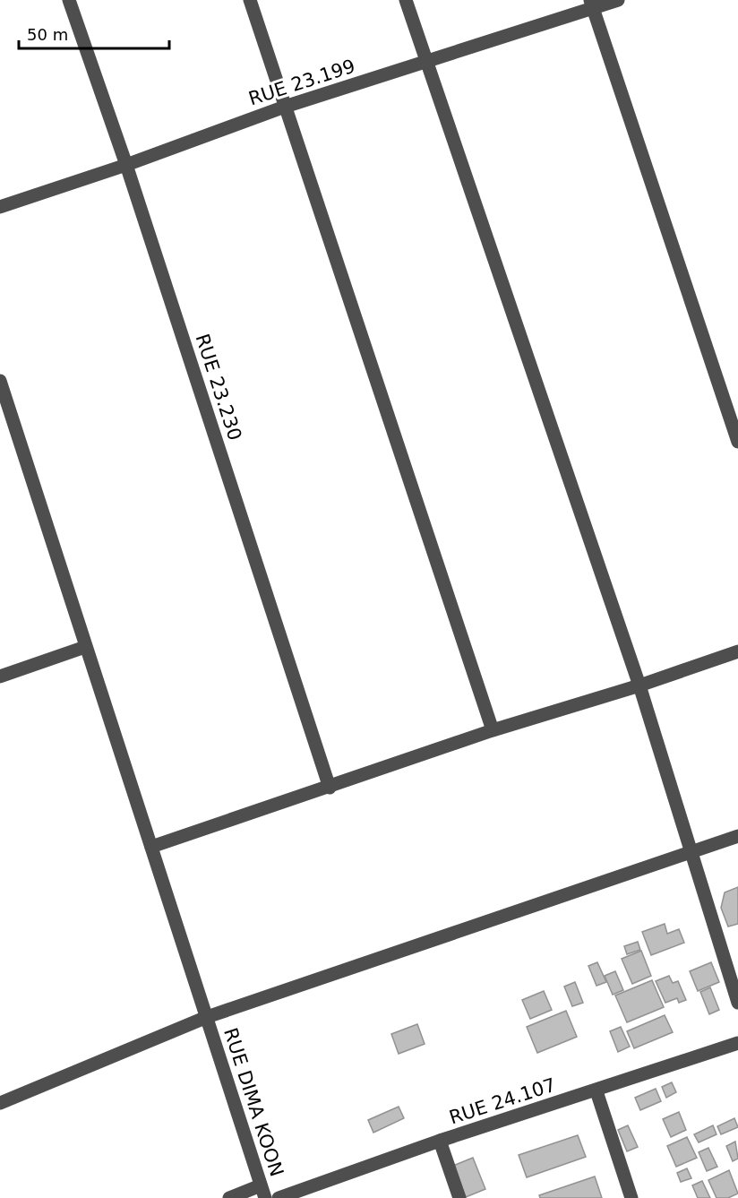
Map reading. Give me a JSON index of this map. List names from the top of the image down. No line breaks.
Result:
{"streets":{"street":["RUE 23.199","RUE 23.230","RUE 24.107","RUE DIMA KOON"]},"crossings":[["RUE 23.199","RUE 23.230"]],"scale_bar":"50 m"}
